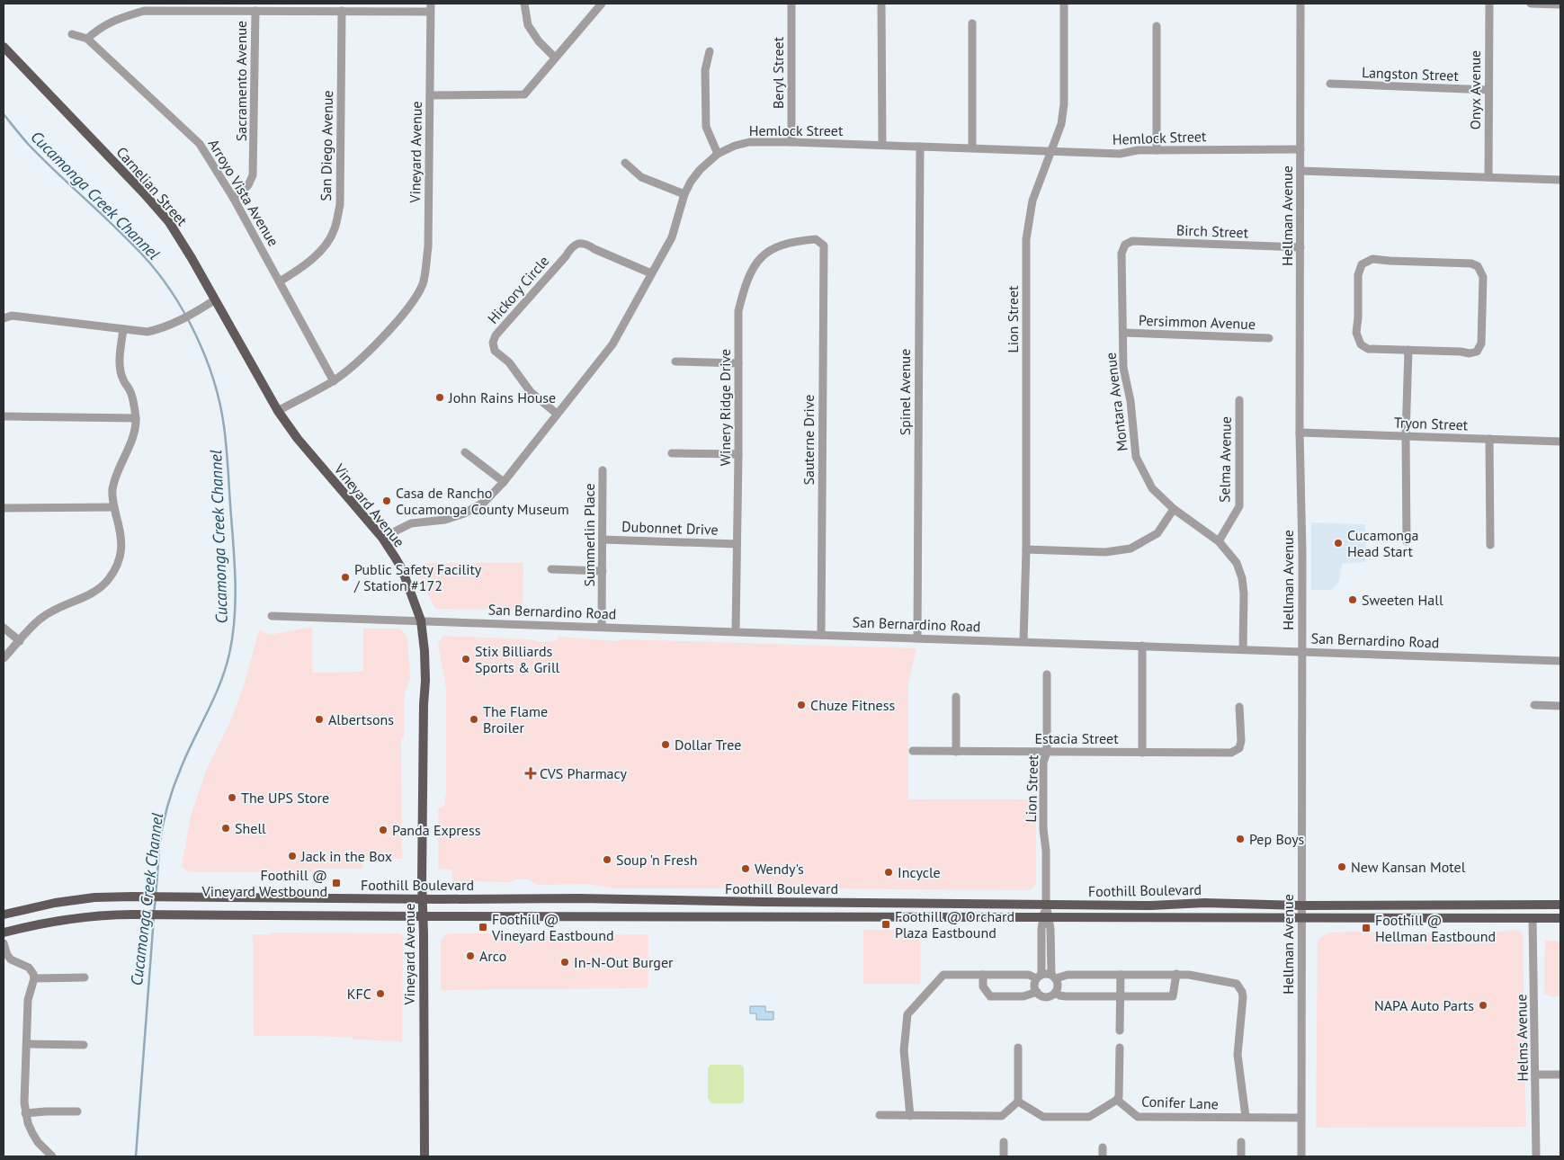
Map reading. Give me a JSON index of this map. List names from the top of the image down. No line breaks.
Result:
{"streets":{"main road":["Vineyard Avenue","Carnelian Street","Foothill Boulevard"],"street":["Beryl Street","Langston Street","Sacramento Avenue","Onyx Avenue","Hemlock Street","San Diego Avenue","Arroyo Vista Avenue","Hellman Avenue","Birch Street","Hickory Circle","Lion Street","Persimmon Avenue","Spinel Avenue","Montara Avenue","Winery Ridge Drive","Tryon Street","Sauterne Drive","Selma Avenue","Dubonnet Drive","Summerlin Place","San Bernardino Road","Estacia Street","Helms Avenue","Conifer Lane"]},"crossings":[["Beryl Street","Hemlock Street"],["Langston Street","Onyx Avenue"],["Sacramento Avenue","Arroyo Vista Avenue"],["Hemlock Street","Vineyard Avenue"],["Hemlock Street","Hellman Avenue"],["Hemlock Street","Hickory Circle"],["Hemlock Street","Lion Street"],["Hemlock Street","Spinel Avenue"],["San Diego Avenue","Arroyo Vista Avenue"],["Vineyard Avenue","Carnelian Street"],["Vineyard Avenue","Arroyo Vista Avenue"],["Vineyard Avenue","San Bernardino Road"],["Vineyard Avenue","Foothill Boulevard"],["Hellman Avenue","Birch Street"],["Hellman Avenue","Tryon Street"],["Hellman Avenue","San Bernardino Road"],["Hellman Avenue","Foothill Boulevard"],["Hellman Avenue","Conifer Lane"],["Birch Street","Montara Avenue"],["Lion Street","San Bernardino Road"],["Lion Street","Estacia Street"],["Lion Street","Foothill Boulevard"],["Persimmon Avenue","Montara Avenue"],["Spinel Avenue","San Bernardino Road"],["Montara Avenue","Selma Avenue"],["Montara Avenue","San Bernardino Road"],["Winery Ridge Drive","Sauterne Drive"],["Winery Ridge Drive","Dubonnet Drive"],["Winery Ridge Drive","San Bernardino Road"],["Sauterne Drive","San Bernardino Road"],["Dubonnet Drive","Summerlin Place"],["Summerlin Place","San Bernardino Road"],["Foothill Boulevard","Helms Avenue"]],"water":["Cucamonga Creek Channel"],"places":{"other":["John Rains House","Casa de Rancho Cucamonga County Museum","Cucamonga Head Start","Public Safety Facility / Station #172","Sweeten Hall","Stix Billiards Sports & Grill","Chuze Fitness","Albertsons","The Flame Broiler","Dollar Tree","The UPS Store","Shell","Panda Express","Pep Boys","Jack in the Box","Soup 'n Fresh","New Kansan Motel","Wendy's","Incycle","Arco","In-N-Out Burger","KFC","NAPA Auto Parts"],"health":["CVS Pharmacy"],"transit":["Foothill @ Vineyard Westbound","Foothill @ Orchard Plaza Eastbound","Foothill @ Vineyard Eastbound","Foothill @ Hellman Eastbound"]}}
